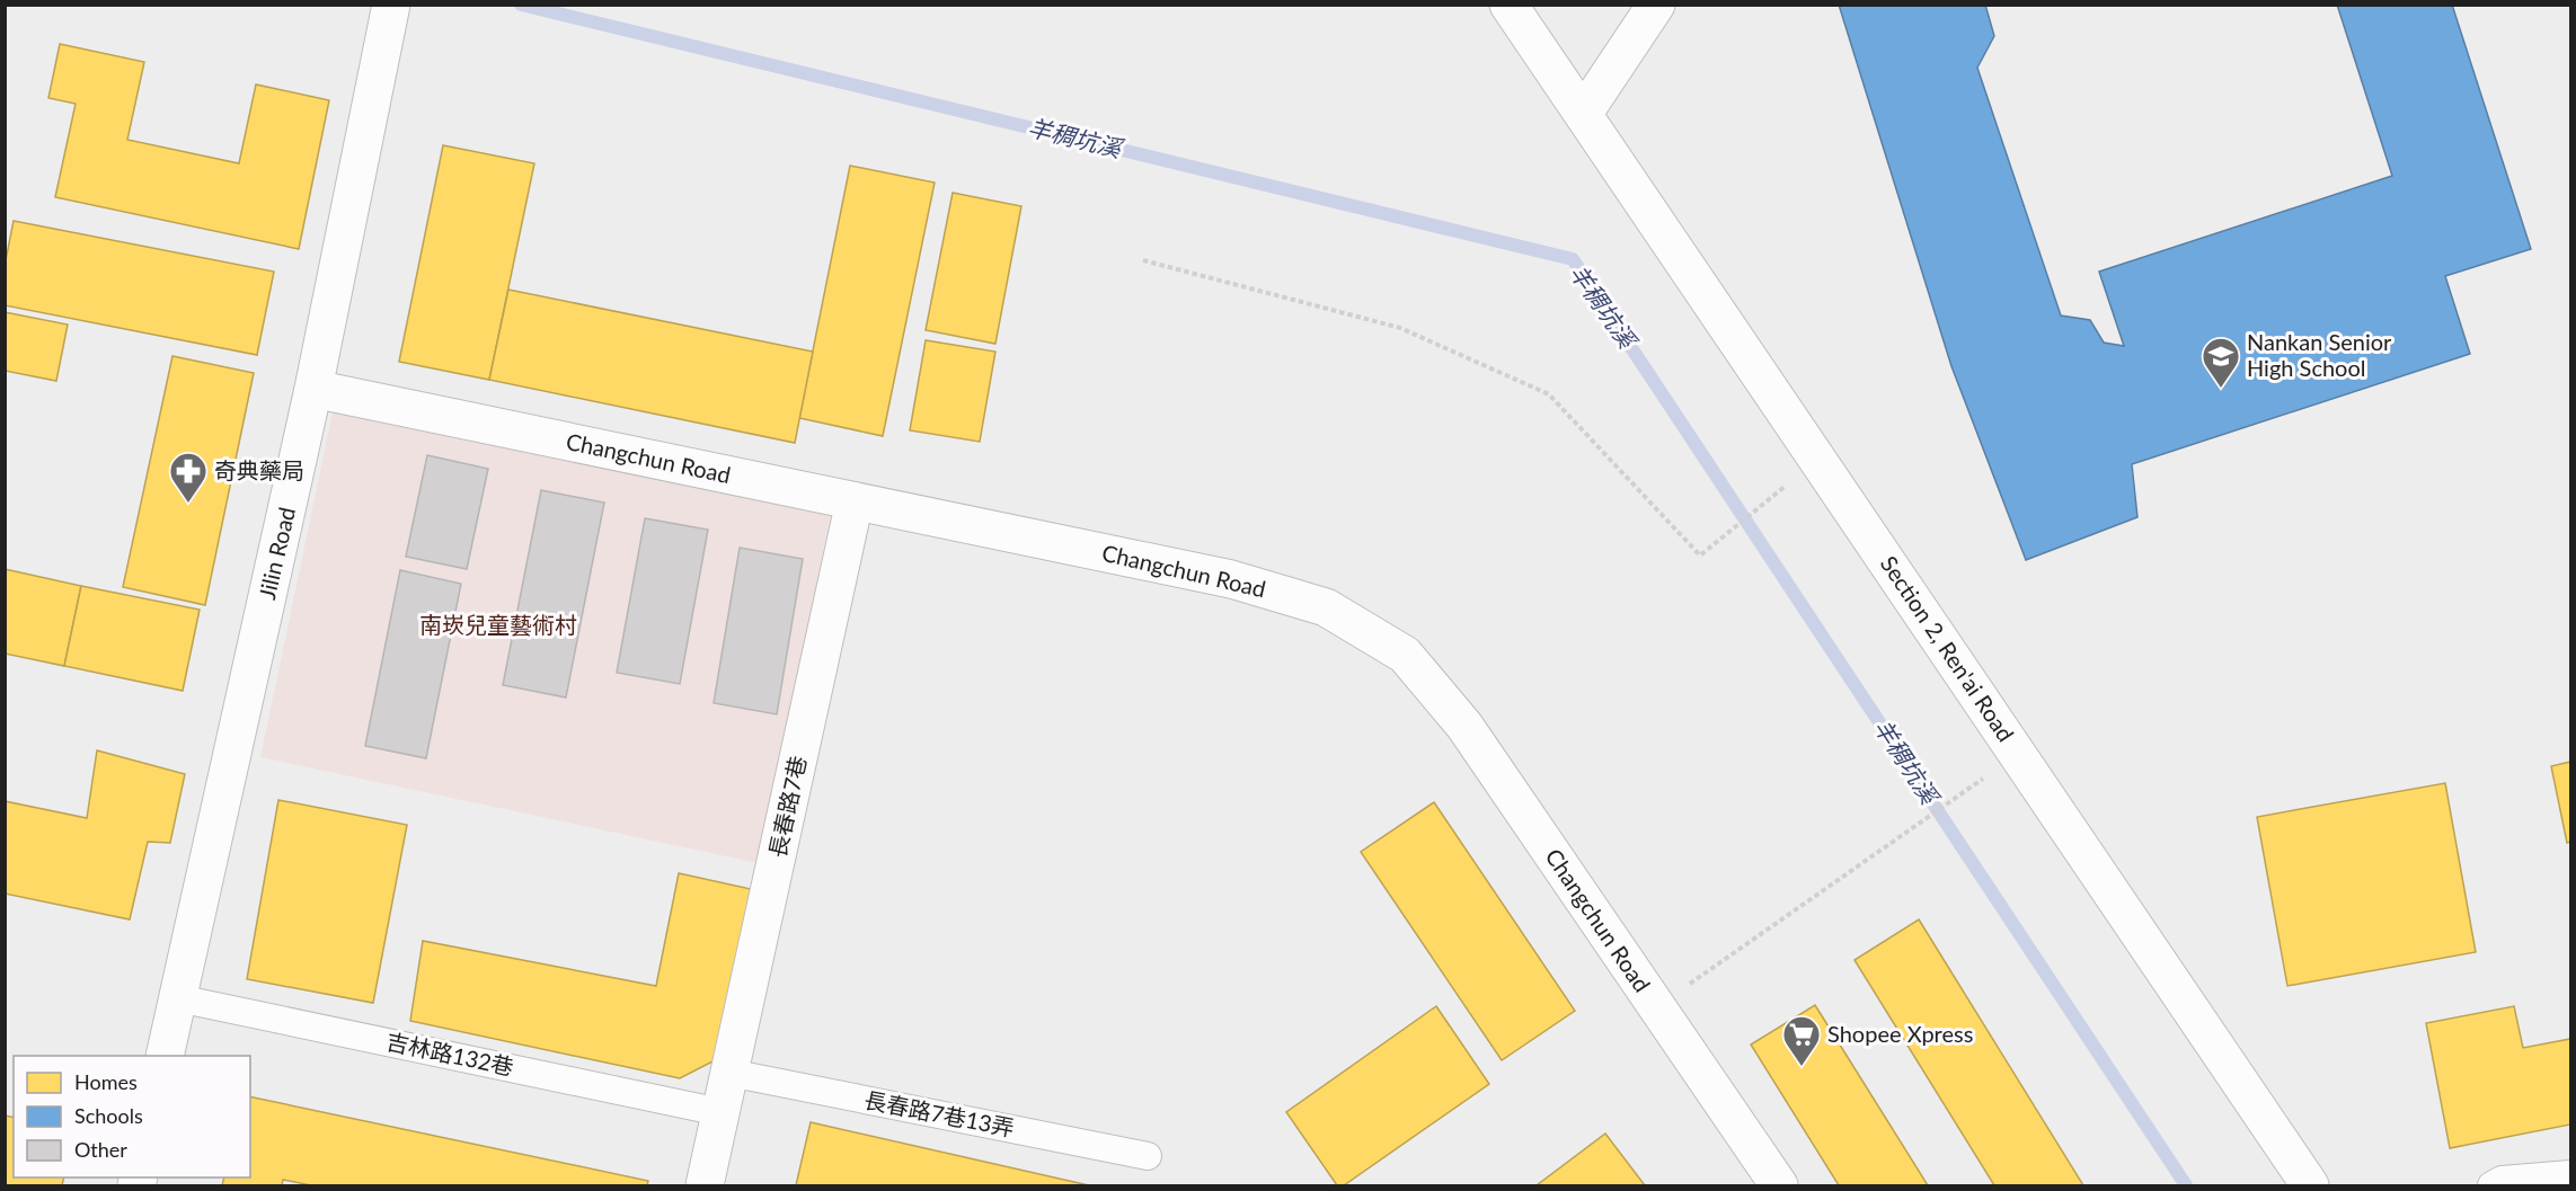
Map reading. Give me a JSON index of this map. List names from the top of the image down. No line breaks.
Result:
{"streets":{"street":["Changchun Road","Jilin Road","Section 2, Ren'ai Road","長春路7巷"],"lane":["吉林路132巷","長春路7巷13弄"]},"crossings":[["Changchun Road","Jilin Road"],["Changchun Road","長春路7巷"],["Jilin Road","吉林路132巷"],["長春路7巷","吉林路132巷"],["長春路7巷","長春路7巷13弄"]],"water":["羊稠坑溪"],"parks":["南崁兒童藝術村"],"places":{"school or university":["Nankan Senior High School"],"pharmacy":["奇典藥局"],"supermarket":["Shopee Xpress"]},"legend":["Homes","Schools","Other"]}
